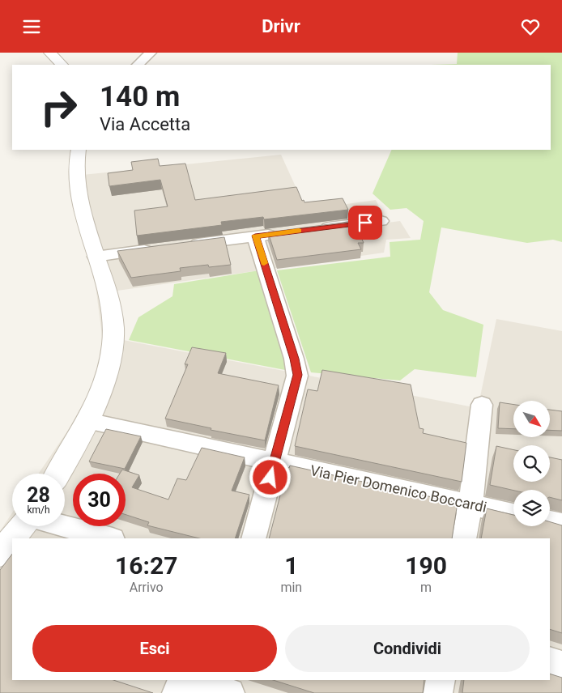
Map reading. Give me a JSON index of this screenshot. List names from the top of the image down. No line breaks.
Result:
{"streets":{"street":["Via Pier Domenico Boccardi"]},"north":"bottom right","page":{"header":"Drivr","turn":["140 m","Via Accetta"],"speed":"28 km/h","limit":"30","eta":["16:27","Arrivo","1","min","190","m"],"buttons":["Esci","Condividi"]}}
